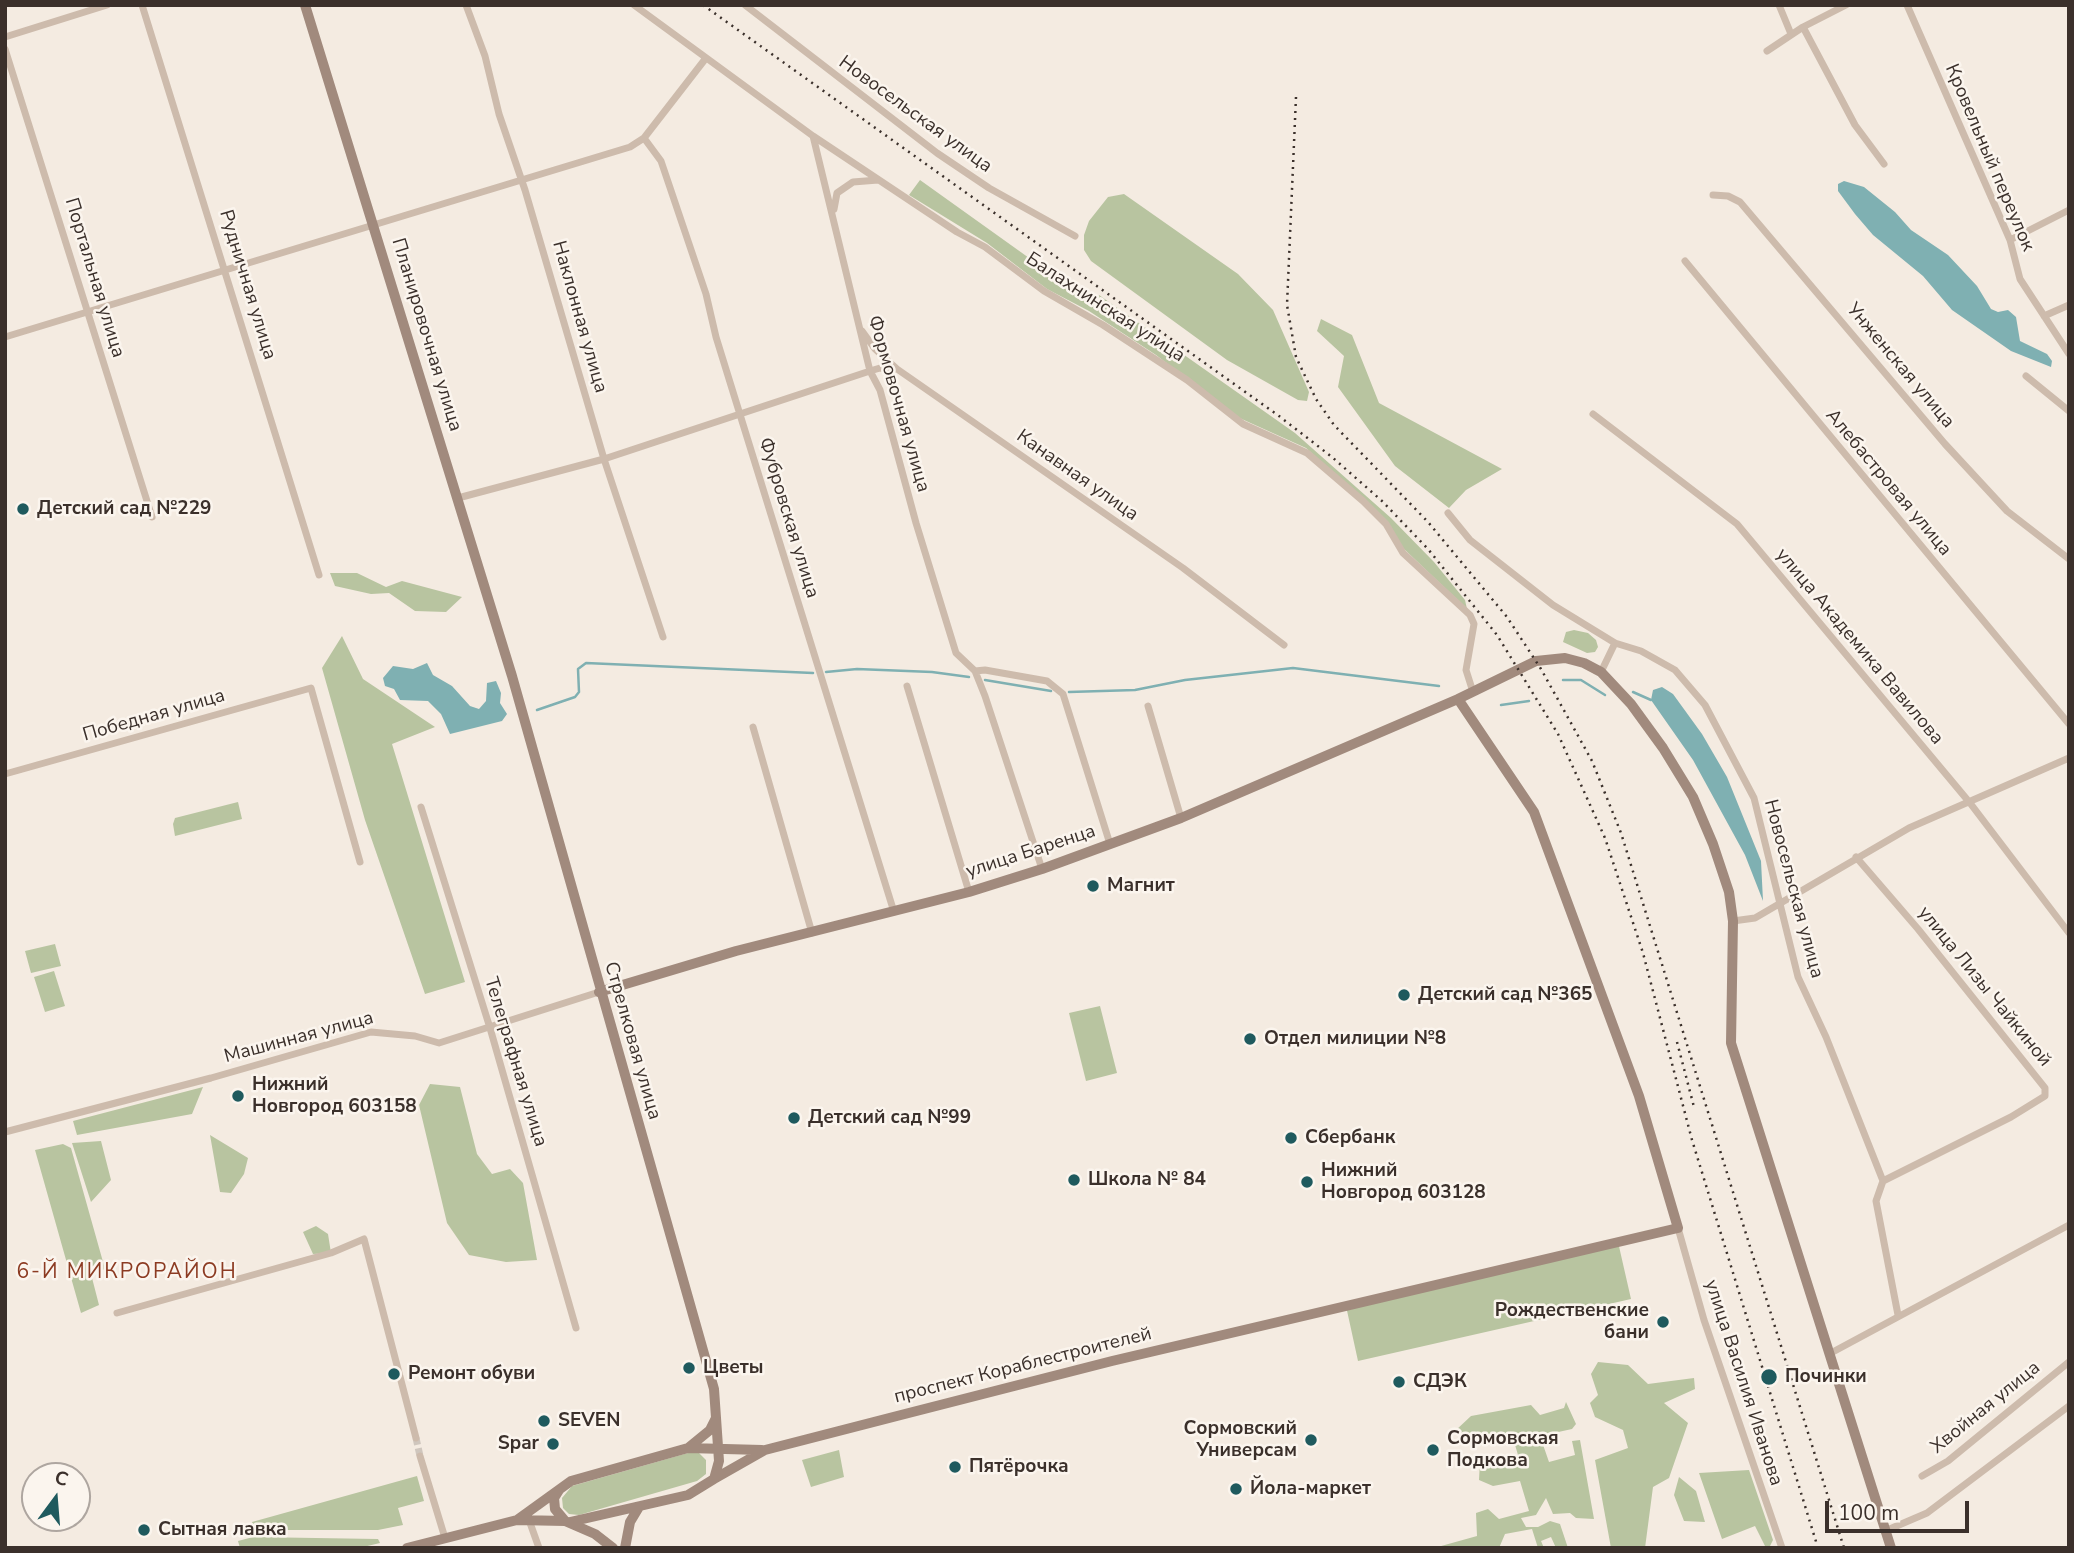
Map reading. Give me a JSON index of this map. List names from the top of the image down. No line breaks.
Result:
{"streets":{"street":["Новосельская улица","Кровельный переулок","Портальная улица","Рудничная улица","Балахнинская улица","Наклонная улица","Планировочная улица","Унженская улица","Формовочная улица","Канавная улица","Алебастровая улица","Фубровская улица","улица Академика Вавилова","Победная улица","улица Баренца","улица Лизы Чайкиной","Машинная улица","Стрелковая улица","Телеграфная улица","проспект Кораблестроителей","улица Василия Иванова","Хвойная улица"]},"crossings":[["Новосельская улица","улица Лизы Чайкиной"],["Балахнинская улица","Формовочная улица"],["Балахнинская улица","улица Баренца"],["Планировочная улица","Стрелковая улица"],["Формовочная улица","Канавная улица"],["Формовочная улица","улица Баренца"],["Фубровская улица","улица Баренца"],["улица Баренца","Машинная улица"],["улица Баренца","Стрелковая улица"],["Машинная улица","Стрелковая улица"],["Машинная улица","Телеграфная улица"],["Стрелковая улица","проспект Кораблестроителей"],["проспект Кораблестроителей","улица Василия Иванова"]],"districts":["6-Й МИКРОРАЙОН"],"places":["Детский сад №229","Магнит","Детский сад №365","Отдел милиции №8","Нижний Новгород 603158","Детский сад №99","Сбербанк","Школа № 84","Нижний Новгород 603128","Рождественские бани","Цветы","Ремонт обуви","Починки","СДЭК","SEVEN","Сормовский Универсам","Spar","Сормовская Подкова","Пятёрочка","Йола-маркет","Сытная лавка"],"scale_bar":"100 m","north":"top"}
